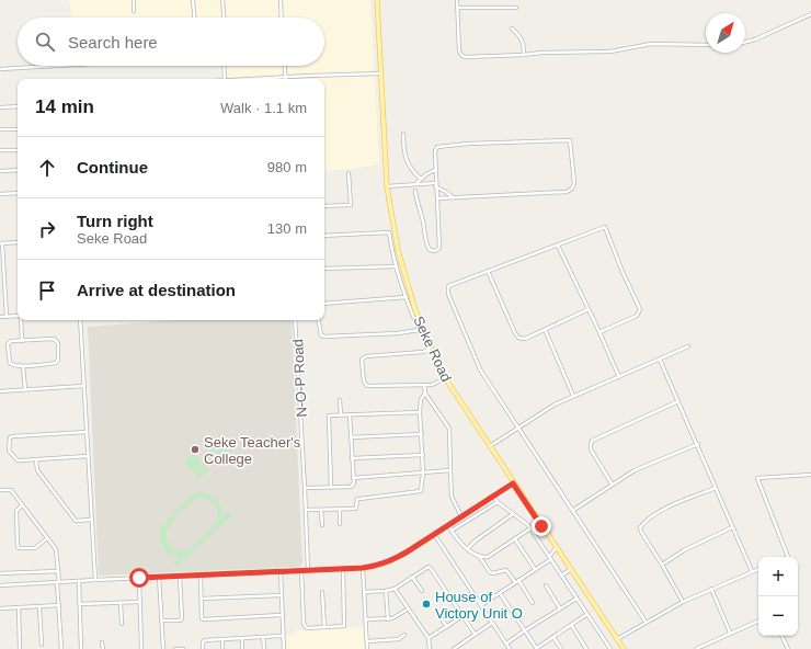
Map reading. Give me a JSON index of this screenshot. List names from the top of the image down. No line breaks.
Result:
{"streets":{"main road":["Seke Road"],"street":["N-O-P Road"]},"places":["Seke Teacher's College","House of Victory Unit O"],"north":"top right","page":{"search":"Search here","heading":["14 min","Walk · 1.1 km"],"list":[["Continue","980 m"],["Turn right","Seke Road","130 m"],"Arrive at destination"],"map_buttons":["+","−"]}}
